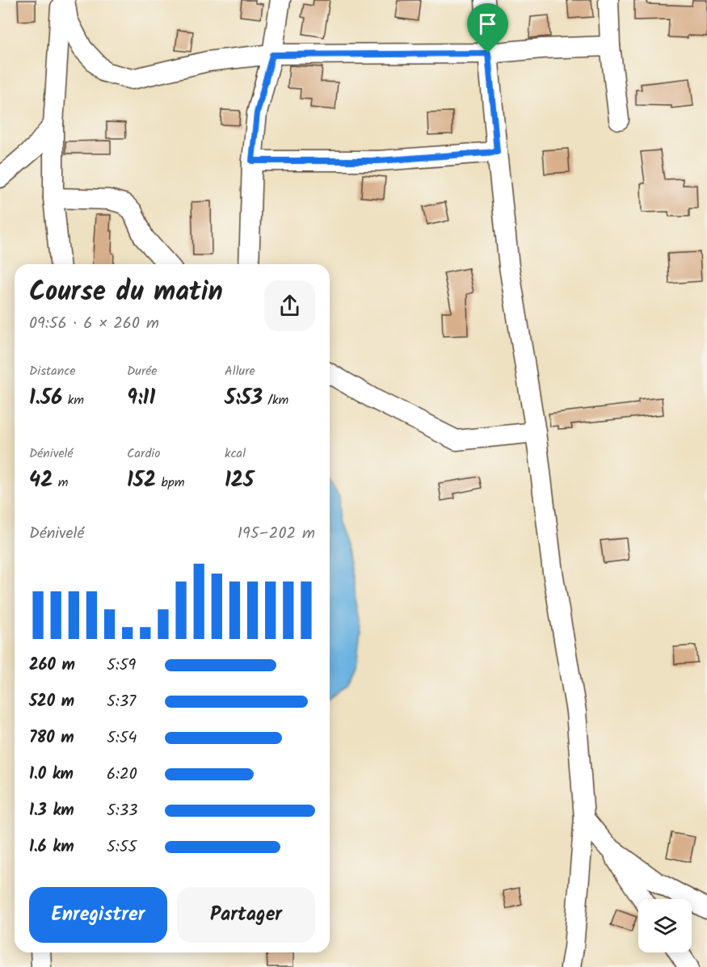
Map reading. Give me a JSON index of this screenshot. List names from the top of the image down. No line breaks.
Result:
{"page":{"heading":["Course du matin","09:56 · 6 × 260 m"],"stats":[["Distance","1.56 km"],["Durée","9:11"],["Allure","5:53 /km"],["Dénivelé","42 m"],["Cardio","152 bpm"],["kcal","125"]],"chart":["Dénivelé","195–202 m"],"list":[{"name":"260 m","note":"5:59"},{"name":"520 m","note":"5:37"},{"name":"780 m","note":"5:54"},{"name":"1.0 km","note":"6:20"},{"name":"1.3 km","note":"5:33"},{"name":"1.6 km","note":"5:55"}],"buttons":["Enregistrer","Partager"]}}
